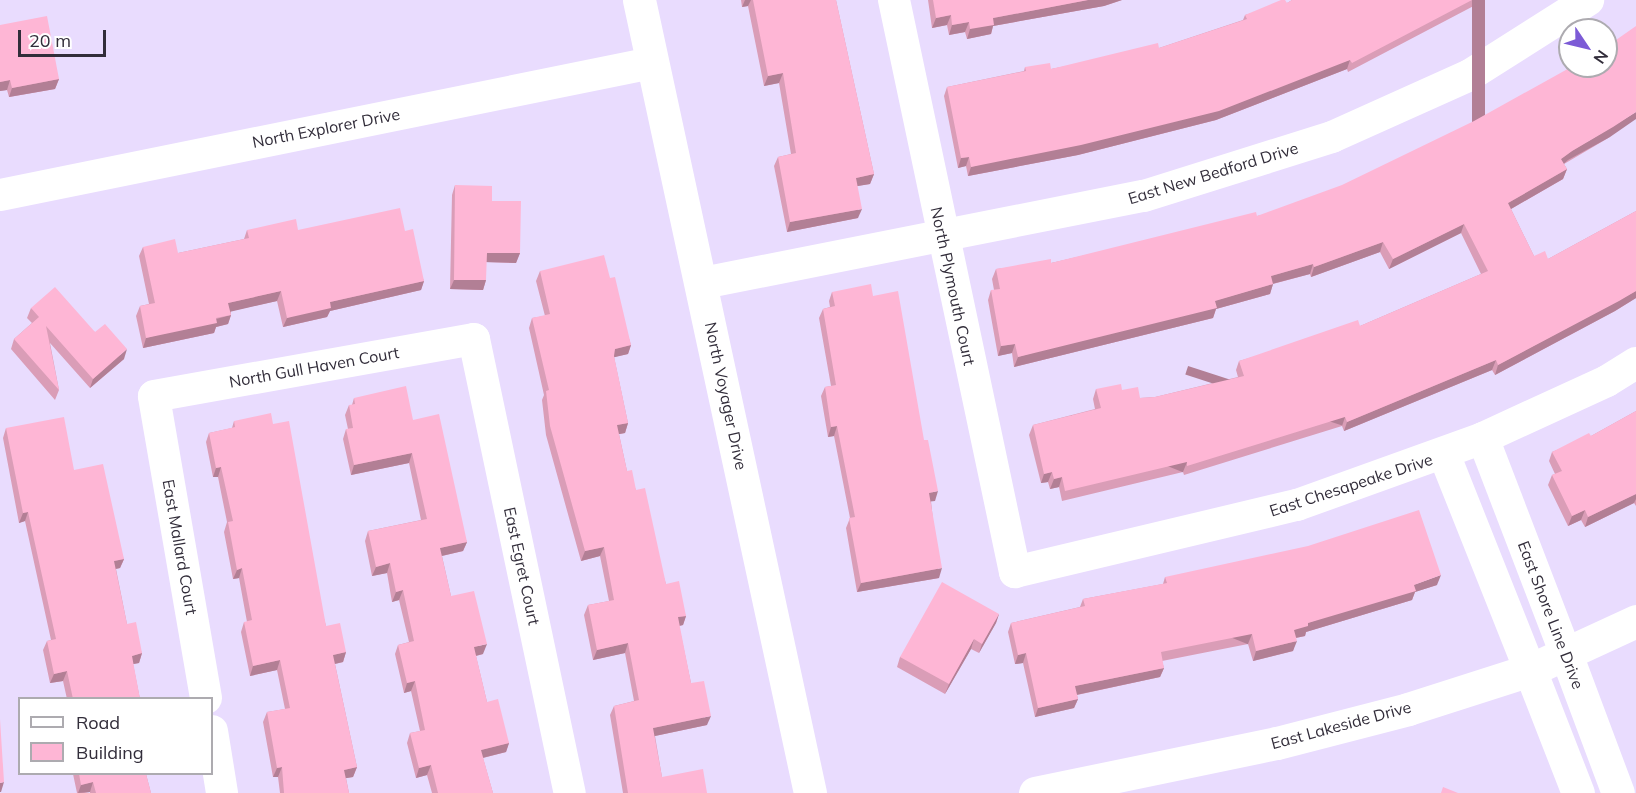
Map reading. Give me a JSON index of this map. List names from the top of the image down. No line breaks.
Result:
{"streets":{"street":["North Explorer Drive","East New Bedford Drive","North Plymouth Court","North Gull Haven Court","North Voyager Drive","East Chesapeake Drive","East Mallard Court","East Egret Court","East Shore Line Drive","East Lakeside Drive"]},"crossings":[["North Explorer Drive","North Voyager Drive"],["East New Bedford Drive","North Plymouth Court"],["East New Bedford Drive","North Voyager Drive"],["North Plymouth Court","East Chesapeake Drive"],["North Gull Haven Court","East Mallard Court"],["North Gull Haven Court","East Egret Court"],["East Chesapeake Drive","East Shore Line Drive"],["East Shore Line Drive","East Lakeside Drive"]],"legend":["Road","Building"],"scale_bar":"20 m","north":"bottom right"}
